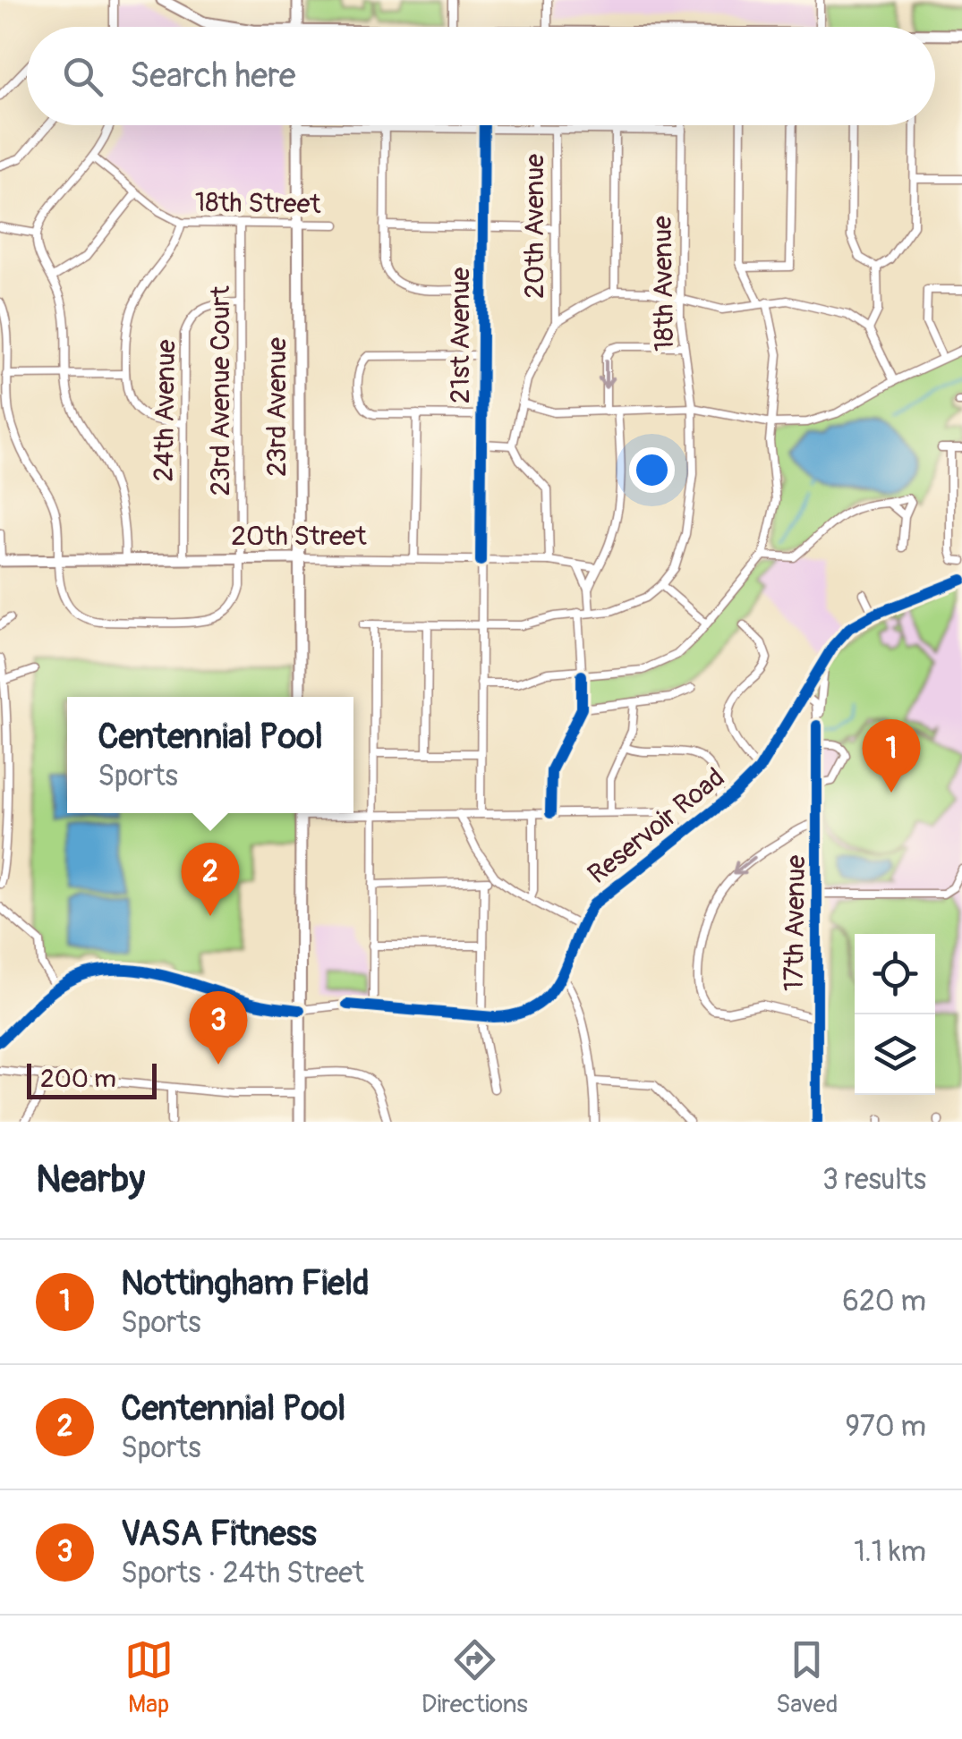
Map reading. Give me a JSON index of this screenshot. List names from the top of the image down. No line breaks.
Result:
{"streets":{"main road":["23rd Avenue","20th Street"],"street":["18th Street","20th Avenue","18th Avenue","21st Avenue","23rd Avenue Court","24th Avenue","Reservoir Road","17th Avenue"]},"crossings":[["18th Street","23rd Avenue Court"],["18th Street","23rd Avenue"],["21st Avenue","20th Street"],["23rd Avenue Court","24th Avenue"],["23rd Avenue Court","20th Street"],["23rd Avenue","20th Street"],["24th Avenue","20th Street"],["Reservoir Road","17th Avenue"]],"scale_bar":"200 m","page":{"search":"Search here","popup":["Centennial Pool","Sports"],"pins":["1","2","3"],"scale":"200 m","heading":["Nearby","3 results"],"list":[{"mark":"1","name":"Nottingham Field","note":"Sports","value":"620 m"},{"mark":"2","name":"Centennial Pool","note":"Sports","value":"970 m"},{"mark":"3","name":"VASA Fitness","note":"Sports · 24th Street","value":"1.1 km"}],"nav":["Map","Directions","Saved"]}}
